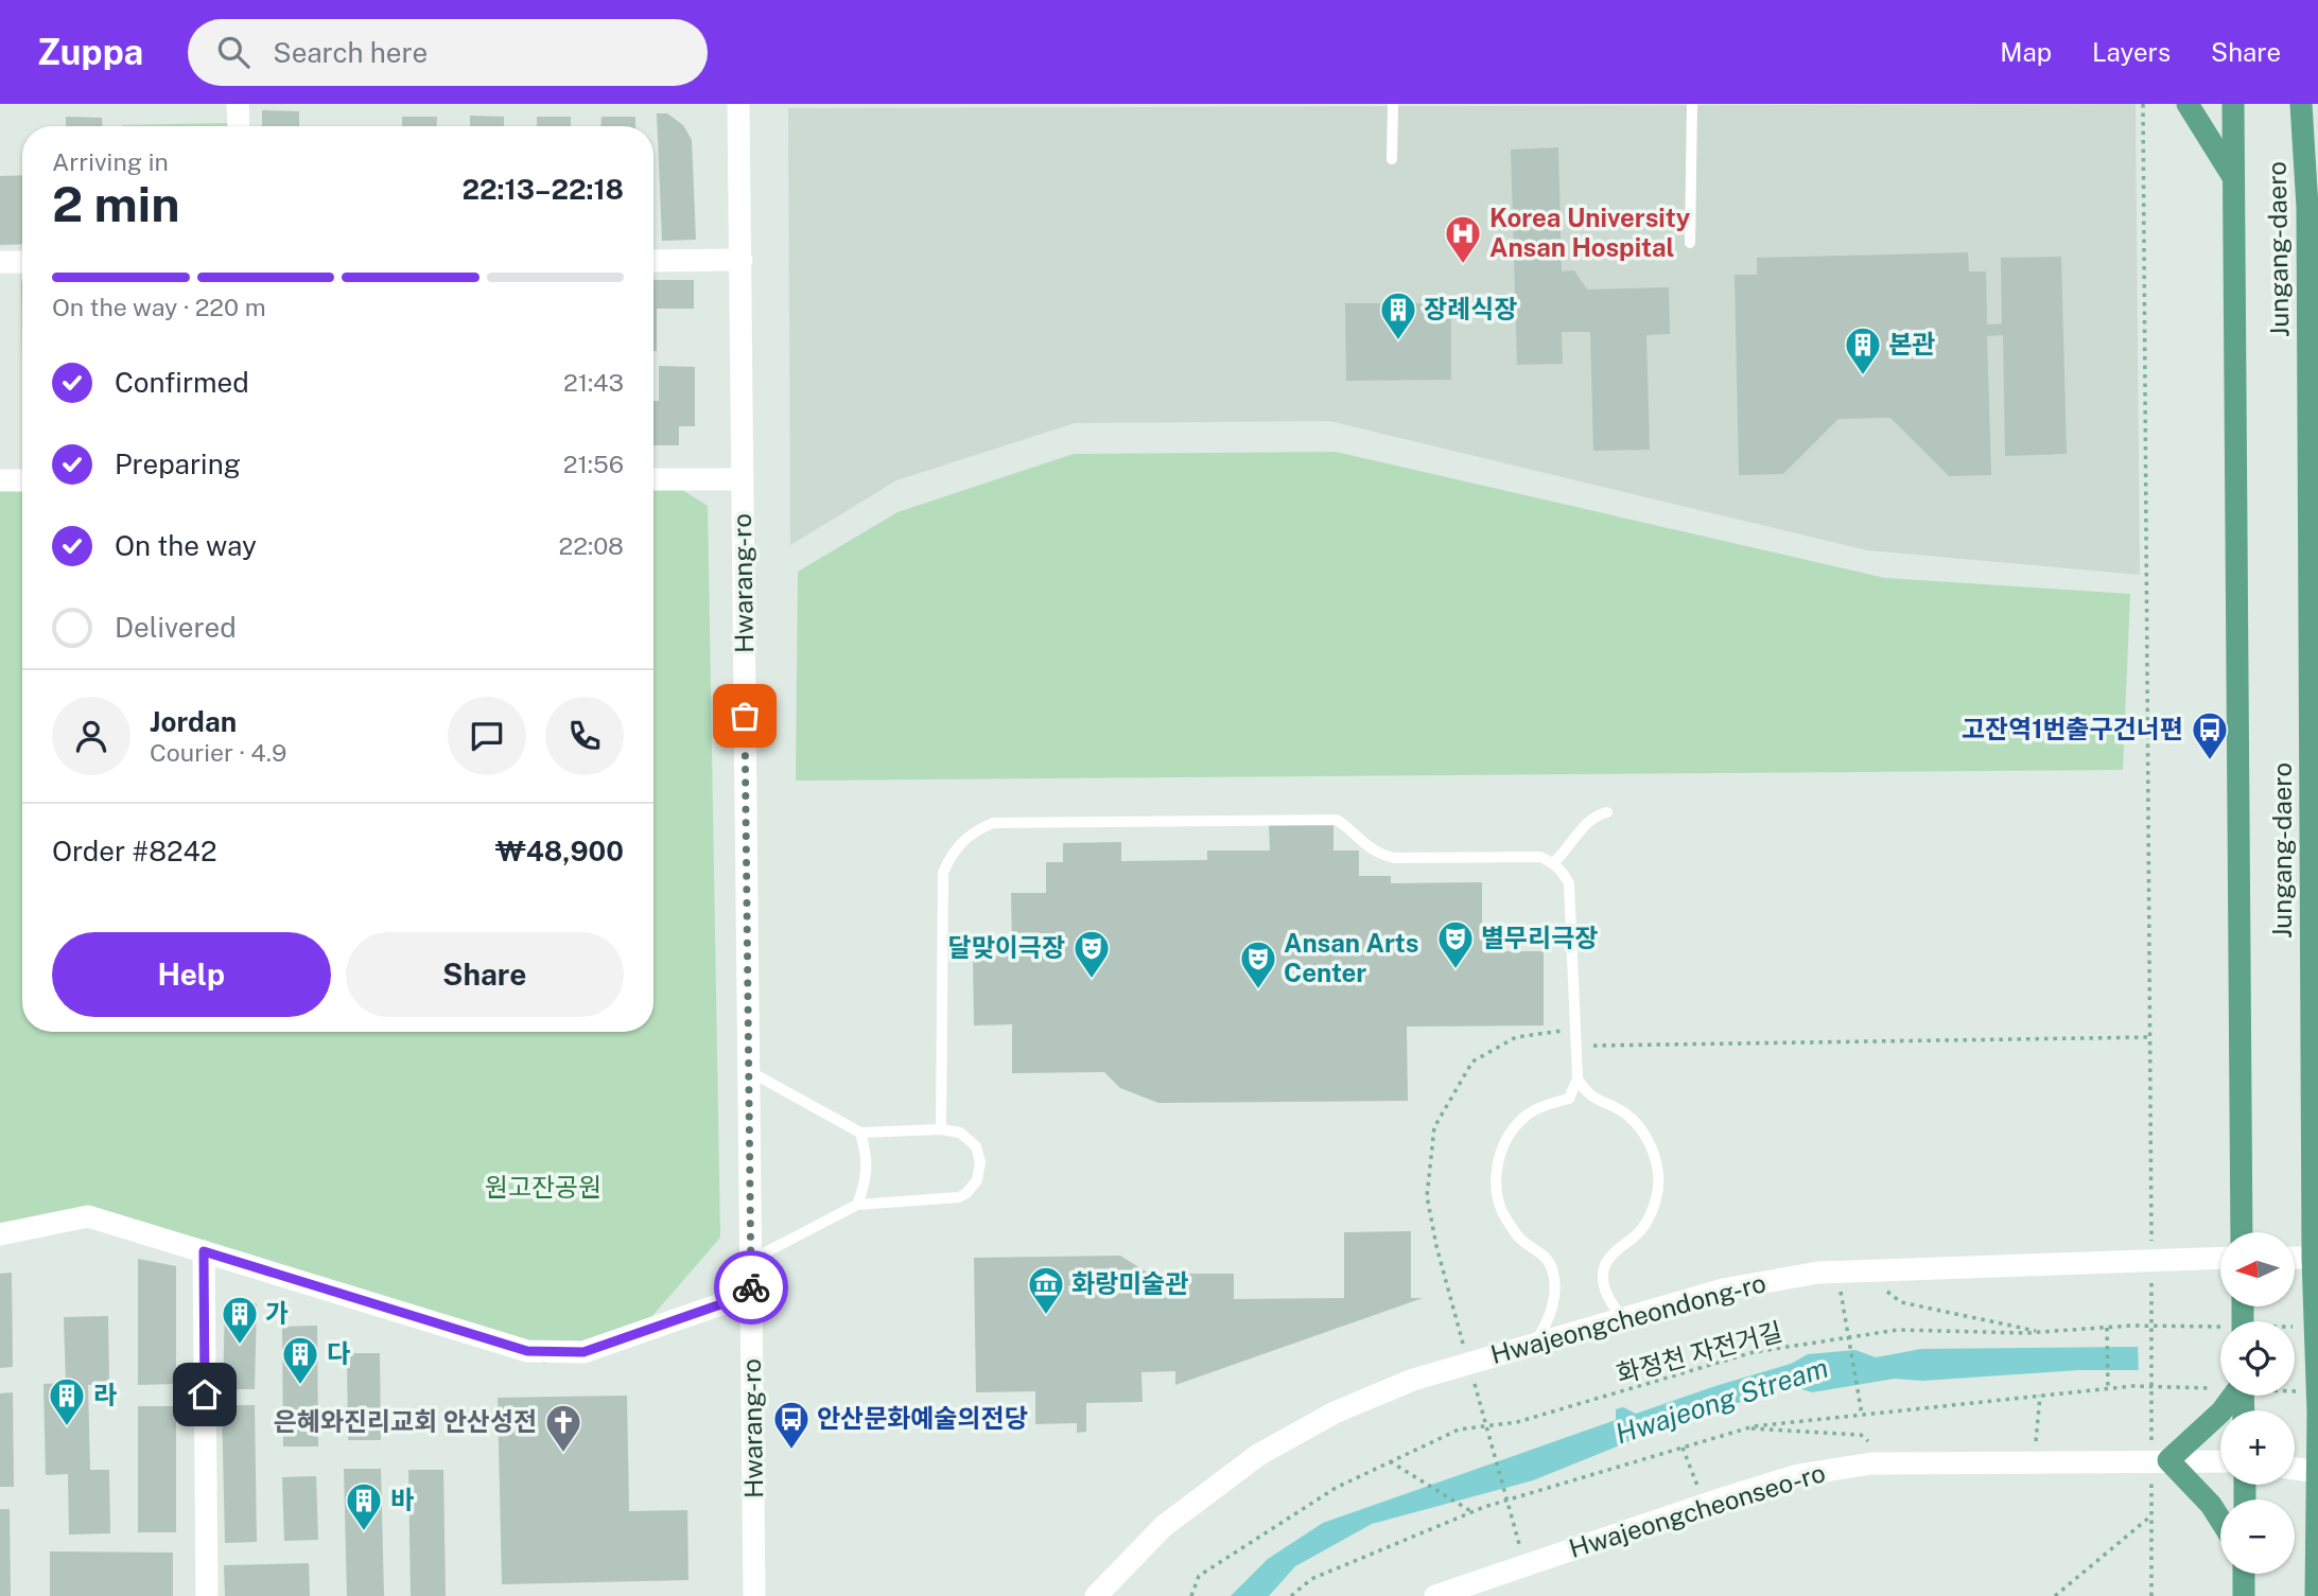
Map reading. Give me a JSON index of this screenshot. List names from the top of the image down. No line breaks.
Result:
{"streets":{"main road":["Jungang-daero"],"street":["Hwarang-ro","Hwajeongcheondong-ro","Hwajeongcheonseo-ro"],"path":["화정천 자전거길"]},"water":["Hwajeong Stream"],"parks":["원고잔공원"],"places":{"hospital":["Korea University Ansan Hospital"],"building":["장례식장","본관","가","다","라","바"],"bus stop":["고잔역1번출구건너편","안산문화예술의전당"],"theatre":["별무리극장","달맞이극장","Ansan Arts Center"],"museum":["화랑미술관"],"church":["은혜와진리교회 안산성전"]},"north":"left","page":{"header":"Zuppa","search":"Search here","nav":["Map","Layers","Share"],"heading":["2 min","Arriving in","22:13–22:18"],"panel":["Jordan","Courier · 4.9","Order #8242","₩48,900"],"bar":"On the way · 220 m","list":[["Confirmed","21:43"],["Preparing","21:56"],["On the way","22:08"],"Delivered"],"buttons":["Help","Share"],"map_buttons":["+","−"]}}
